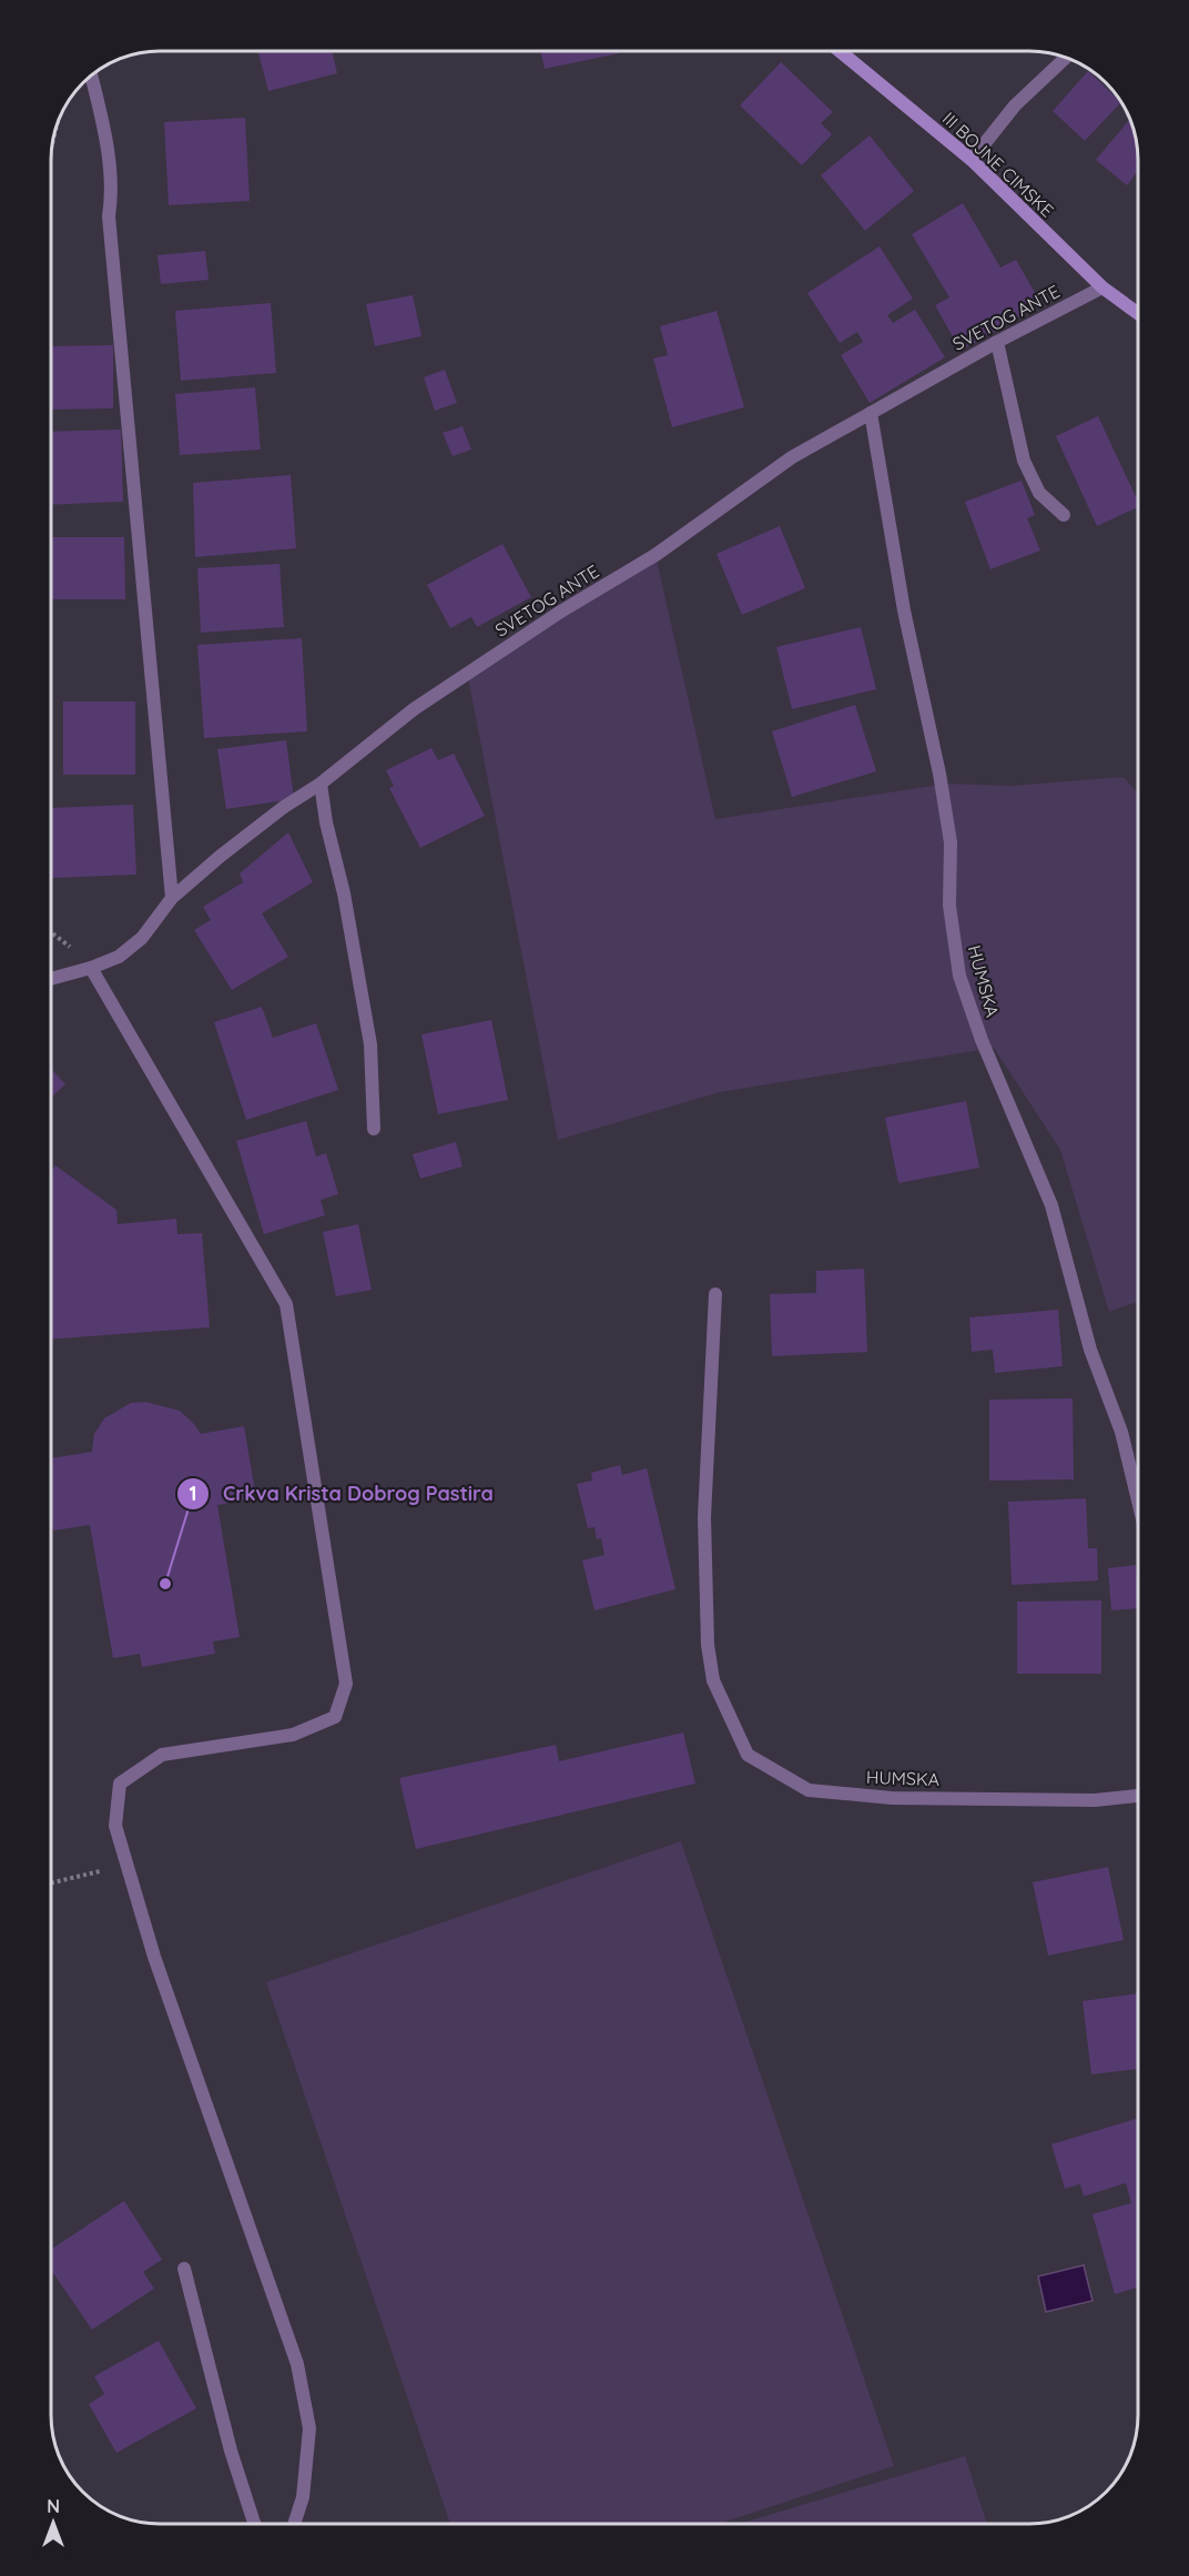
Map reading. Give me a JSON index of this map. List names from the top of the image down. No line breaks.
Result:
{"streets":{"street":["III BOJNE CIMSKE","SVETOG ANTE","HUMSKA"]},"crossings":[["III BOJNE CIMSKE","SVETOG ANTE"],["SVETOG ANTE","HUMSKA"]],"places":["Crkva Krista Dobrog Pastira"],"north":"top"}
